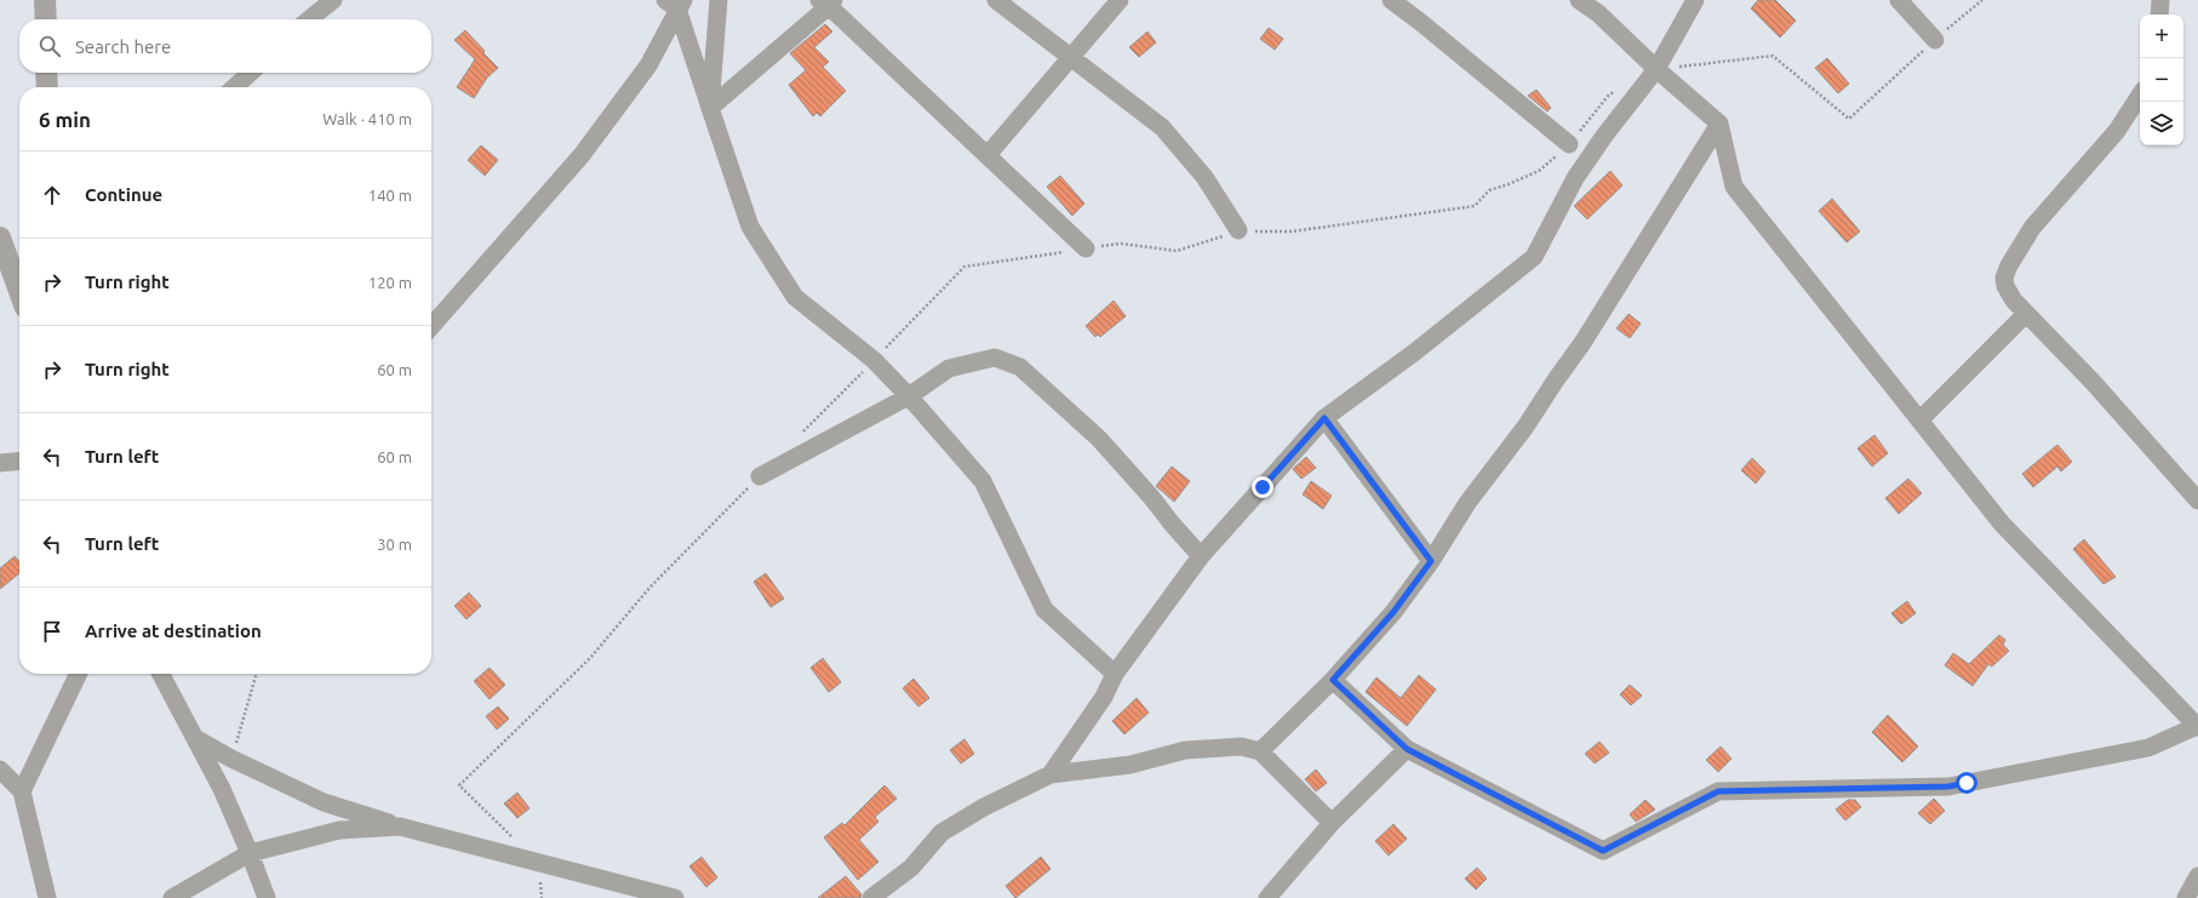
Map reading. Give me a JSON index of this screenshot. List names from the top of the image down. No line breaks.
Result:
{"page":{"map_buttons":["+","−"],"search":"Search here","heading":["6 min","Walk · 410 m"],"list":[["Continue","140 m"],["Turn right","120 m"],["Turn right","60 m"],["Turn left","60 m"],["Turn left","30 m"],"Arrive at destination"]}}
